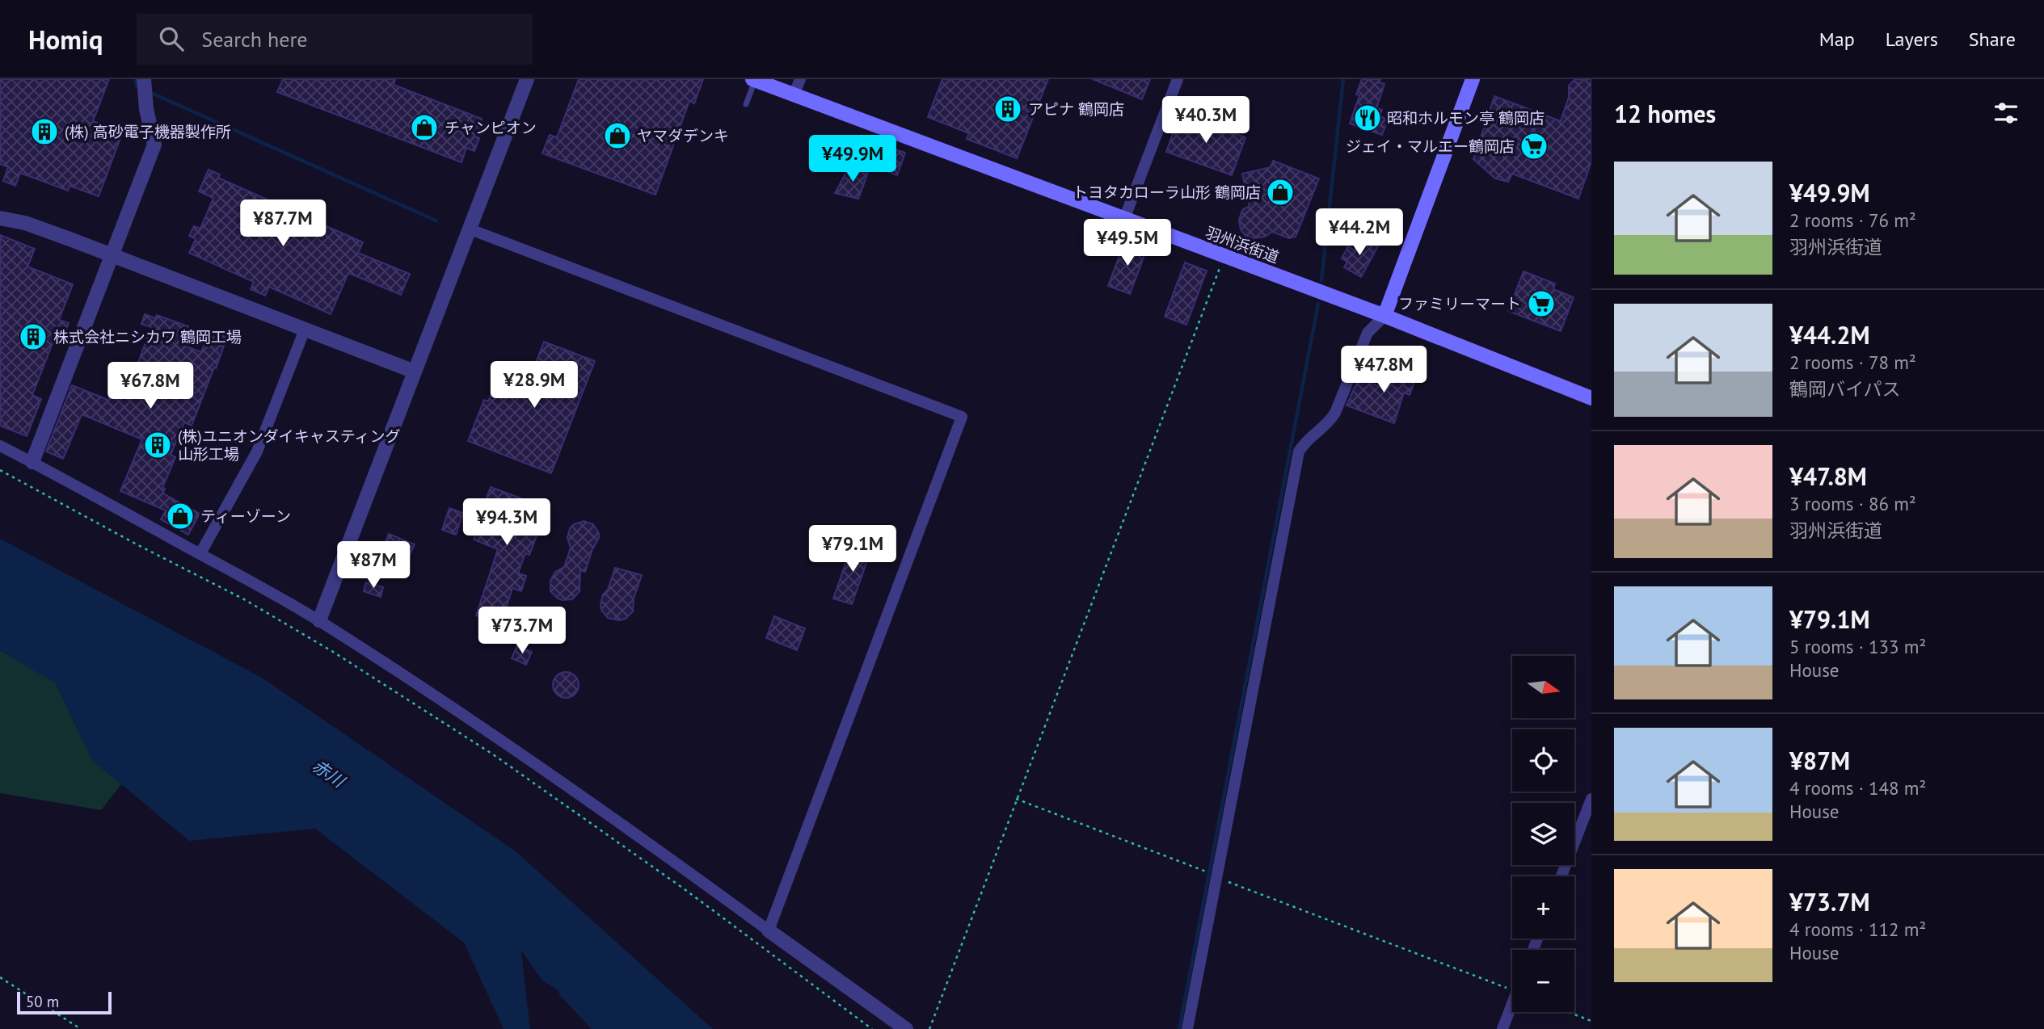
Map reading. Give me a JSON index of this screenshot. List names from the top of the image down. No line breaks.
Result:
{"streets":{"main road":["羽州浜街道"]},"water":["赤川"],"places":{"building":["アピナ 鶴岡店","(株) 高砂電子機器製作所","株式会社ニシカワ 鶴岡工場","(株)ユニオンダイキャスティング 山形工場"],"restaurant":["昭和ホルモン亭 鶴岡店"],"shop":["チャンピオン","ヤマダデンキ","トヨタカローラ山形 鶴岡店","ティーゾーン"],"supermarket":["ジェイ・マルエー鶴岡店","ファミリーマート"]},"scale_bar":"50 m","north":"right","page":{"header":"Homiq","search":"Search here","nav":["Map","Layers","Share"],"heading":"12 homes","price":["¥40.3M","¥49.9M","¥87.7M","¥44.2M","¥49.5M","¥47.8M","¥28.9M","¥67.8M","¥94.3M","¥79.1M","¥87M","¥73.7M"],"list":[{"name":"¥49.9M","note":"2 rooms · 76 m² · 羽州浜街道"},{"name":"¥44.2M","note":"2 rooms · 78 m² · 鶴岡バイパス"},{"name":"¥47.8M","note":"3 rooms · 86 m² · 羽州浜街道"},{"name":"¥79.1M","note":"5 rooms · 133 m² · House"},{"name":"¥87M","note":"4 rooms · 148 m² · House"},{"name":"¥73.7M","note":"4 rooms · 112 m² · House"}],"map_buttons":["+","−"],"scale":"50 m"}}
